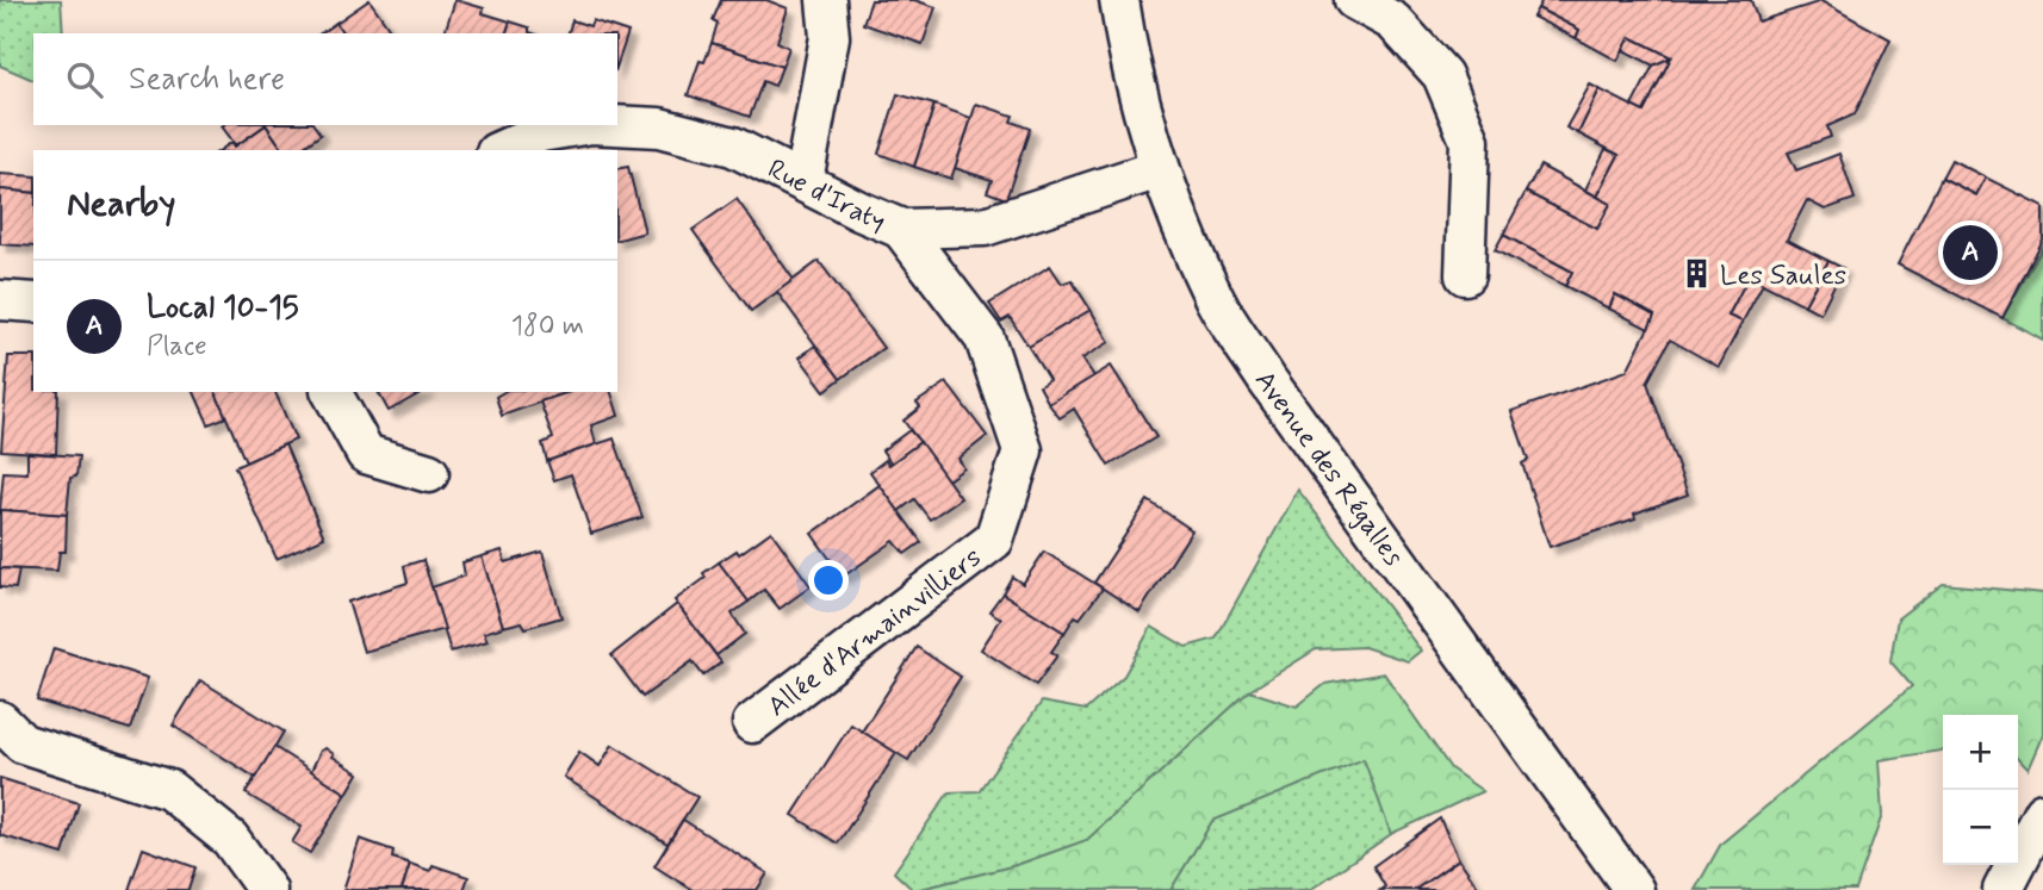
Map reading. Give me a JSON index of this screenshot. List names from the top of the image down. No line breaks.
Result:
{"streets":{"street":["Rue d'Iraty","Avenue des Régalles","Allée d'Armainvilliers"]},"crossings":[["Rue d'Iraty","Avenue des Régalles"],["Rue d'Iraty","Allée d'Armainvilliers"]],"places":{"building":["Les Saules"]},"page":{"search":"Search here","heading":"Nearby","pins":"A","list":[{"mark":"A","name":"Local 10-15","note":"Place","value":"180 m"}],"map_buttons":["+","−"]}}
